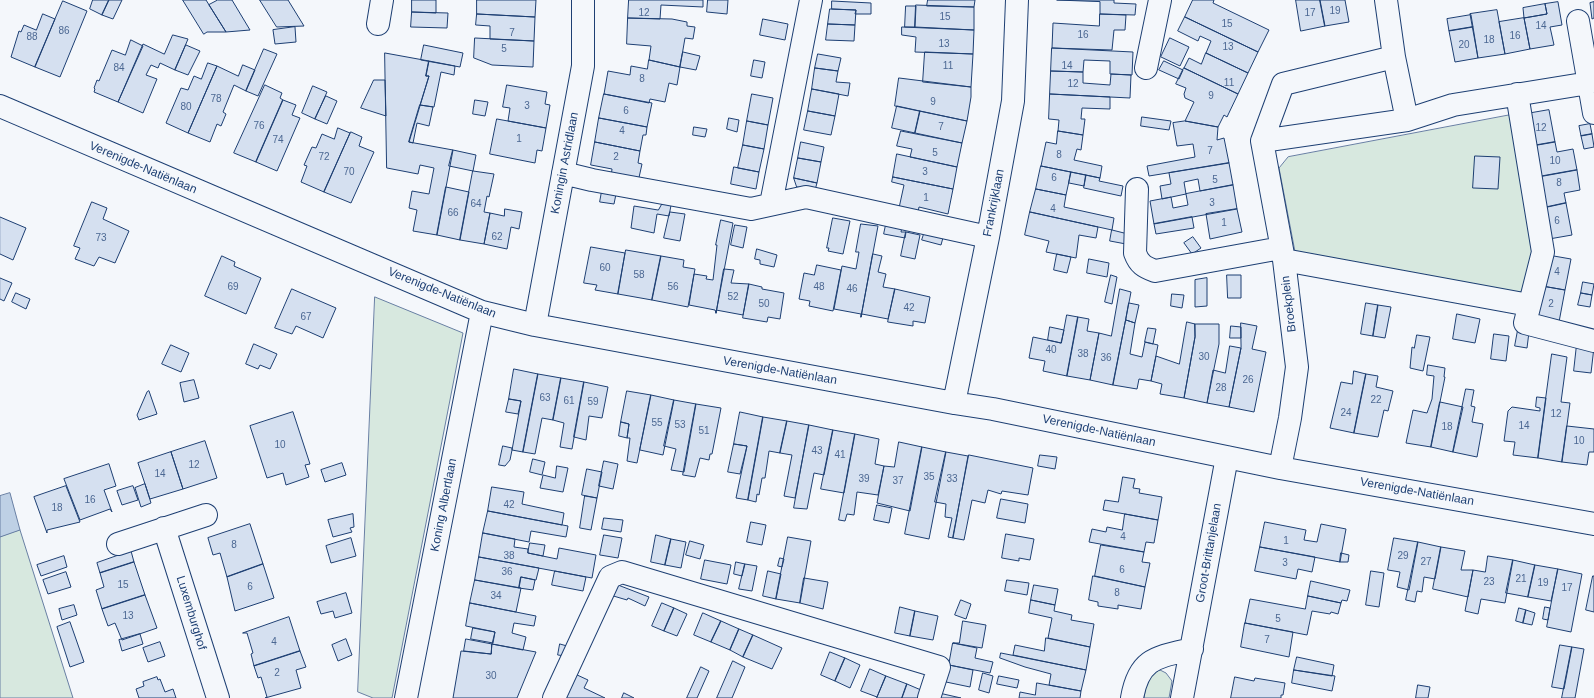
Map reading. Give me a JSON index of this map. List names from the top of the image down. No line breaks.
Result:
{"streets":{"street":["Koningin Astridlaan","Verenigde-Natiënlaan","Frankrijklaan","Broekplein","Koning Albertlaan","Groot-Brittanjelaan","Luxemburghof"]},"crossings":[["Koningin Astridlaan","Verenigde-Natiënlaan"],["Verenigde-Natiënlaan","Frankrijklaan"],["Verenigde-Natiënlaan","Broekplein"],["Verenigde-Natiënlaan","Koning Albertlaan"],["Verenigde-Natiënlaan","Groot-Brittanjelaan"]],"house_numbers":["19","12","17","15","15","14","86","7","16","16","88","18","13","20","13","5","11","14","84","8","11","12","9","78","9","3","80","6","76","7","12","4","1","74","7","5","8","72","2","10","70","3","6","5","8","1","3","64","4","66","6","1","62","73","60","4","58","69","56","48","46","52","50","2","42","67","40","38","30","36","26","28","63","22","61","59","24","12","55","53","14","18","51","10","10","43","41","12","14","35","39","33","37","16","42","18","4","1","8","38","29","27","3","6","36","21","23","19","15","6","17","8","34","13","5","7","4","2","30"]}
